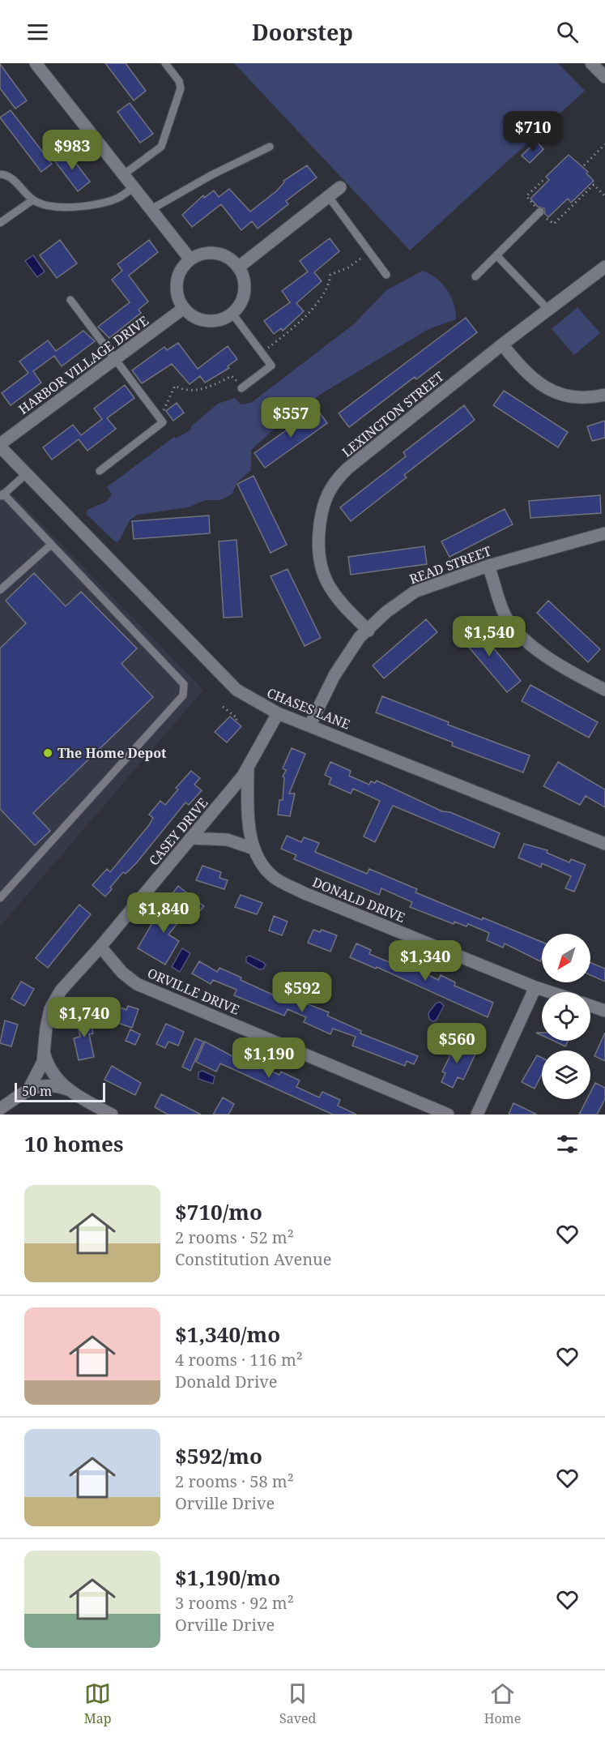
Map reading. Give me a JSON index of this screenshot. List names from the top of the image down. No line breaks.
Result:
{"streets":{"street":["HARBOR VILLAGE DRIVE","LEXINGTON STREET","READ STREET","CHASES LANE","CASEY DRIVE","DONALD DRIVE","ORVILLE DRIVE"]},"crossings":[["HARBOR VILLAGE DRIVE","CHASES LANE"],["LEXINGTON STREET","READ STREET"],["READ STREET","CHASES LANE"],["CHASES LANE","CASEY DRIVE"],["CASEY DRIVE","DONALD DRIVE"],["CASEY DRIVE","ORVILLE DRIVE"]],"places":["The Home Depot"],"scale_bar":"50 m","north":"bottom left","page":{"header":"Doorstep","price":["$710","$983","$557","$1,540","$1,840","$1,340","$592","$1,740","$560","$1,190"],"scale":"50 m","heading":"10 homes","list":[{"name":"$710/mo","note":"2 rooms · 52 m² · Constitution Avenue"},{"name":"$1,340/mo","note":"4 rooms · 116 m² · Donald Drive"},{"name":"$592/mo","note":"2 rooms · 58 m² · Orville Drive"},{"name":"$1,190/mo","note":"3 rooms · 92 m² · Orville Drive"}],"tabs":["Map","Saved","Home"]}}
